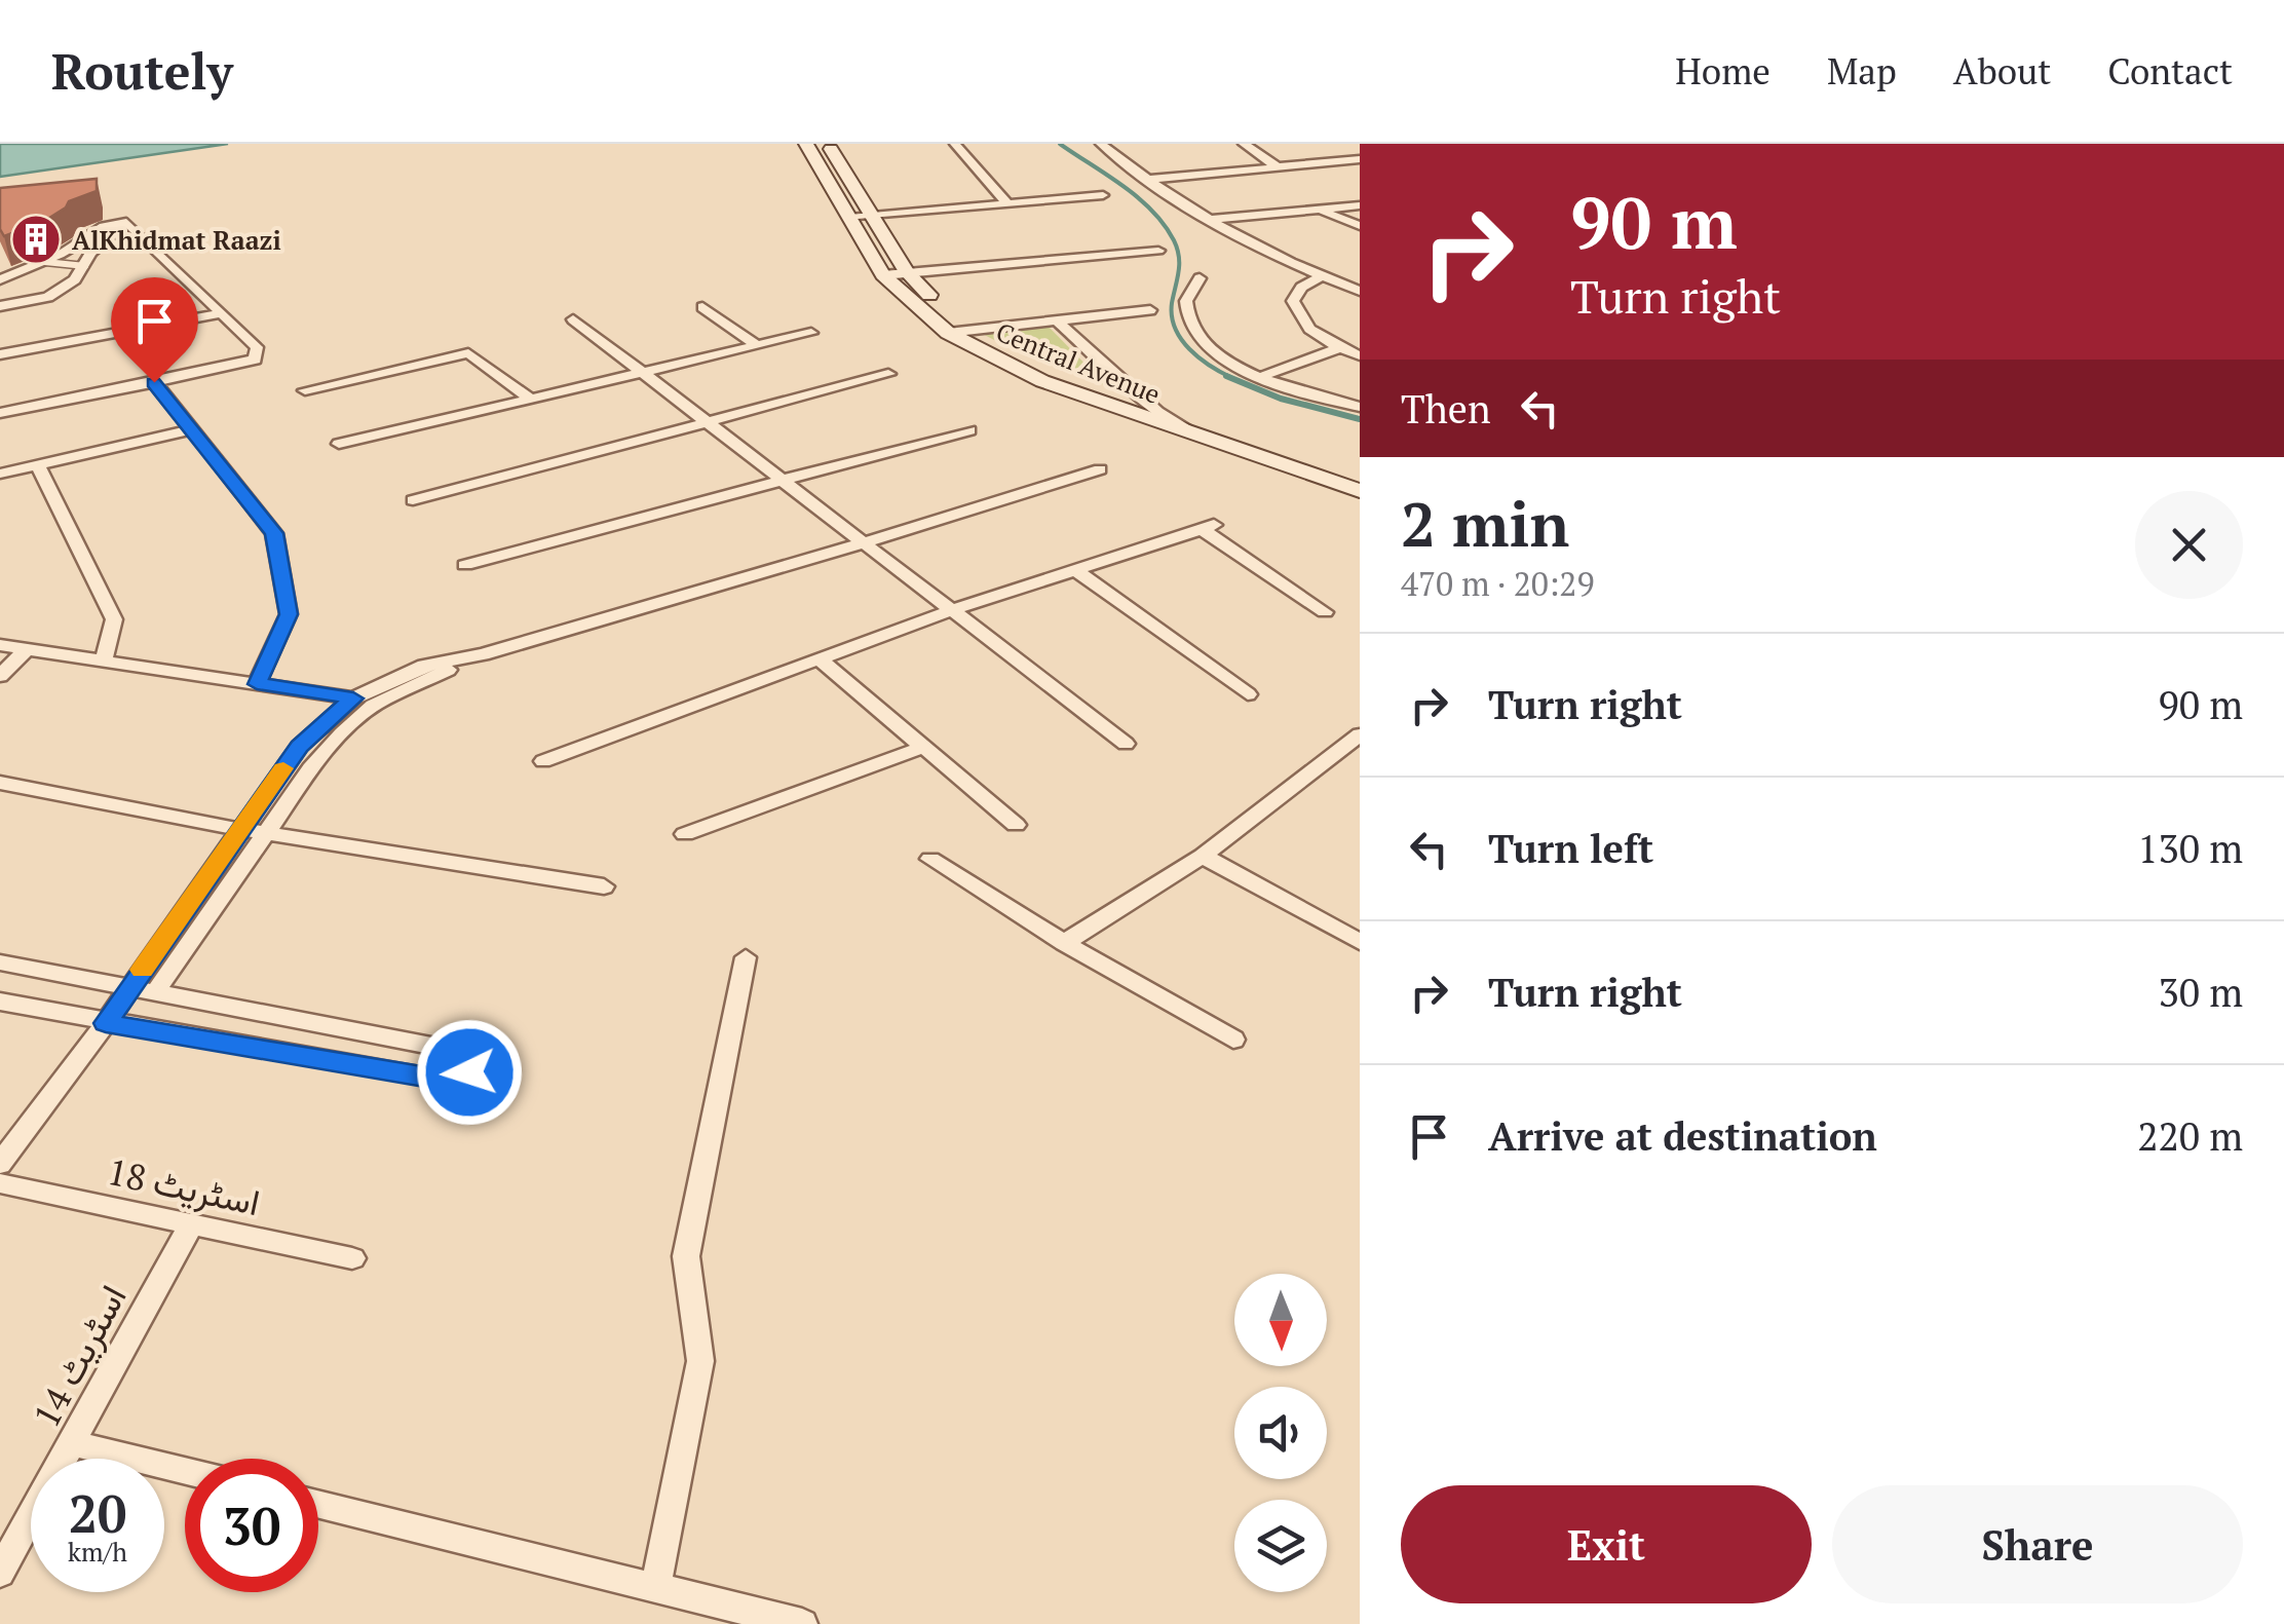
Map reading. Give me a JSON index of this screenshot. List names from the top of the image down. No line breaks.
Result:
{"streets":{"street":["Central Avenue","اسٹریٹ 18","اسٹریٹ 14"]},"crossings":[["اسٹریٹ 18","اسٹریٹ 14"]],"places":{"building":["AlKhidmat Raazi"]},"north":"bottom","page":{"header":"Routely","nav":["Home","Map","About","Contact"],"turn":["90 m","Turn right"],"then":"Then","heading":["2 min","470 m · 20:29"],"list":[{"name":"Turn right","value":"90 m"},{"name":"Turn left","value":"130 m"},{"name":"Turn right","value":"30 m"},{"name":"Arrive at destination","value":"220 m"}],"speed":"20 km/h","limit":"30","buttons":["Exit","Share"]}}
